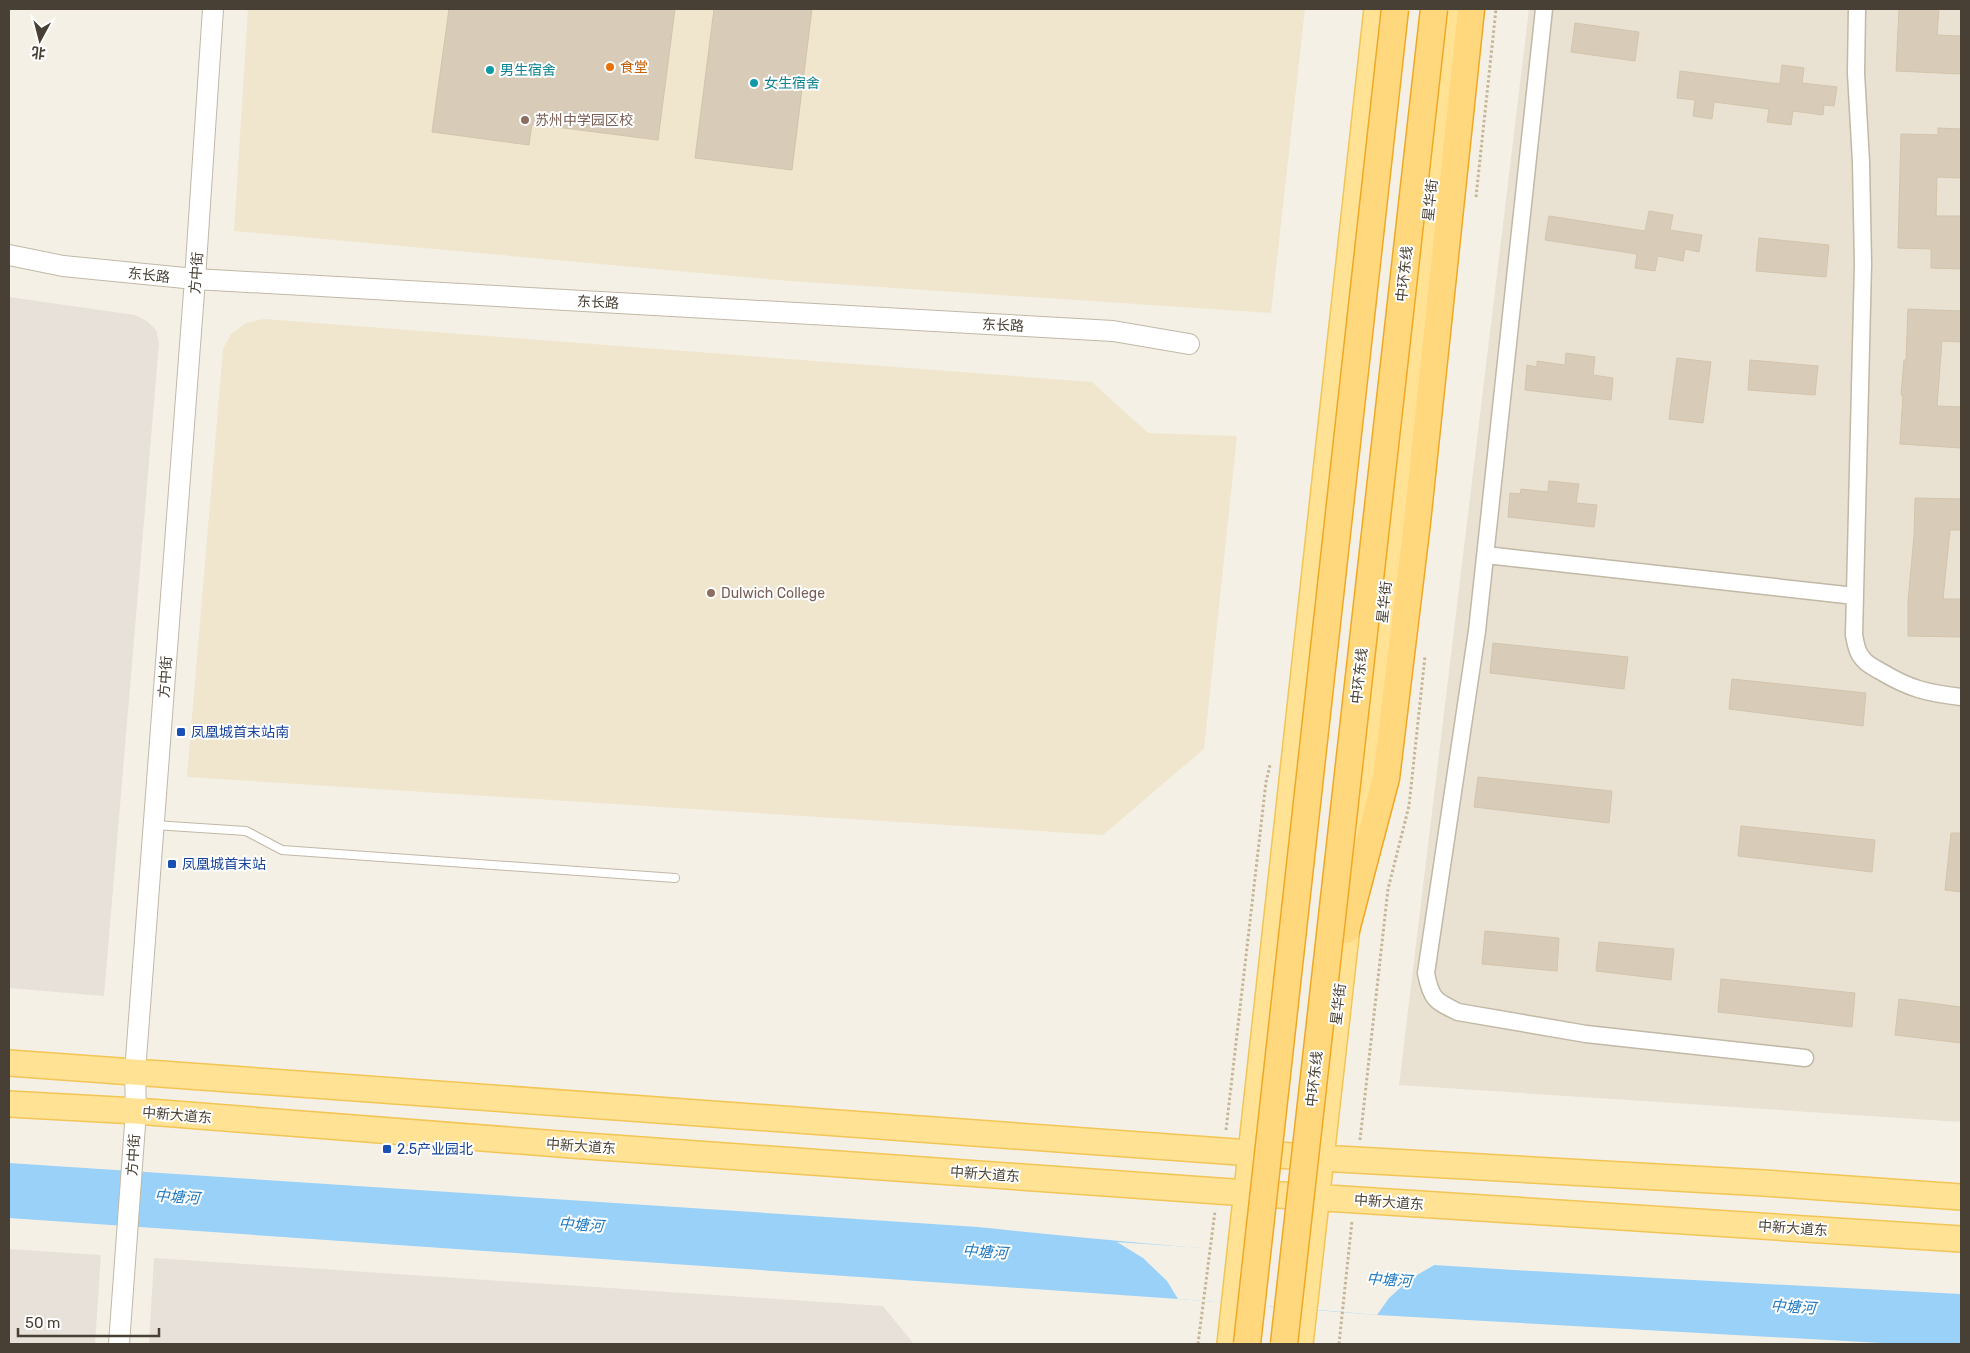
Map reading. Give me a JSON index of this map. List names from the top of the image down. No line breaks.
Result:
{"streets":{"highway":["中环东线"],"main road":["星华街","中新大道东"],"street":["方中街","东长路"]},"crossings":[["星华街","中新大道东"],["方中街","东长路"],["方中街","中新大道东"]],"water":["中塘河"],"places":{"other":["食堂","男生宿舍","女生宿舍","苏州中学园区校","Dulwich College"],"transit":["凤凰城首末站南","凤凰城首末站","2.5产业园北"]},"scale_bar":"50 m","north":"bottom"}
